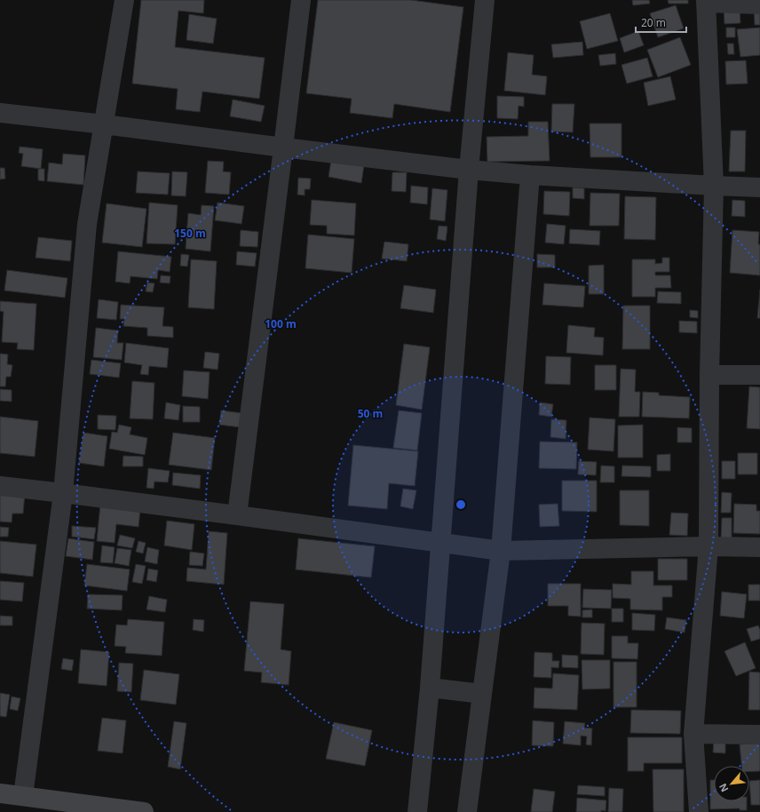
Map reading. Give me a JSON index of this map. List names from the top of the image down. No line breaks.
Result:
{"scale_bar":"20 m","north":"bottom left","rings":["150 m","100 m","50 m"]}
